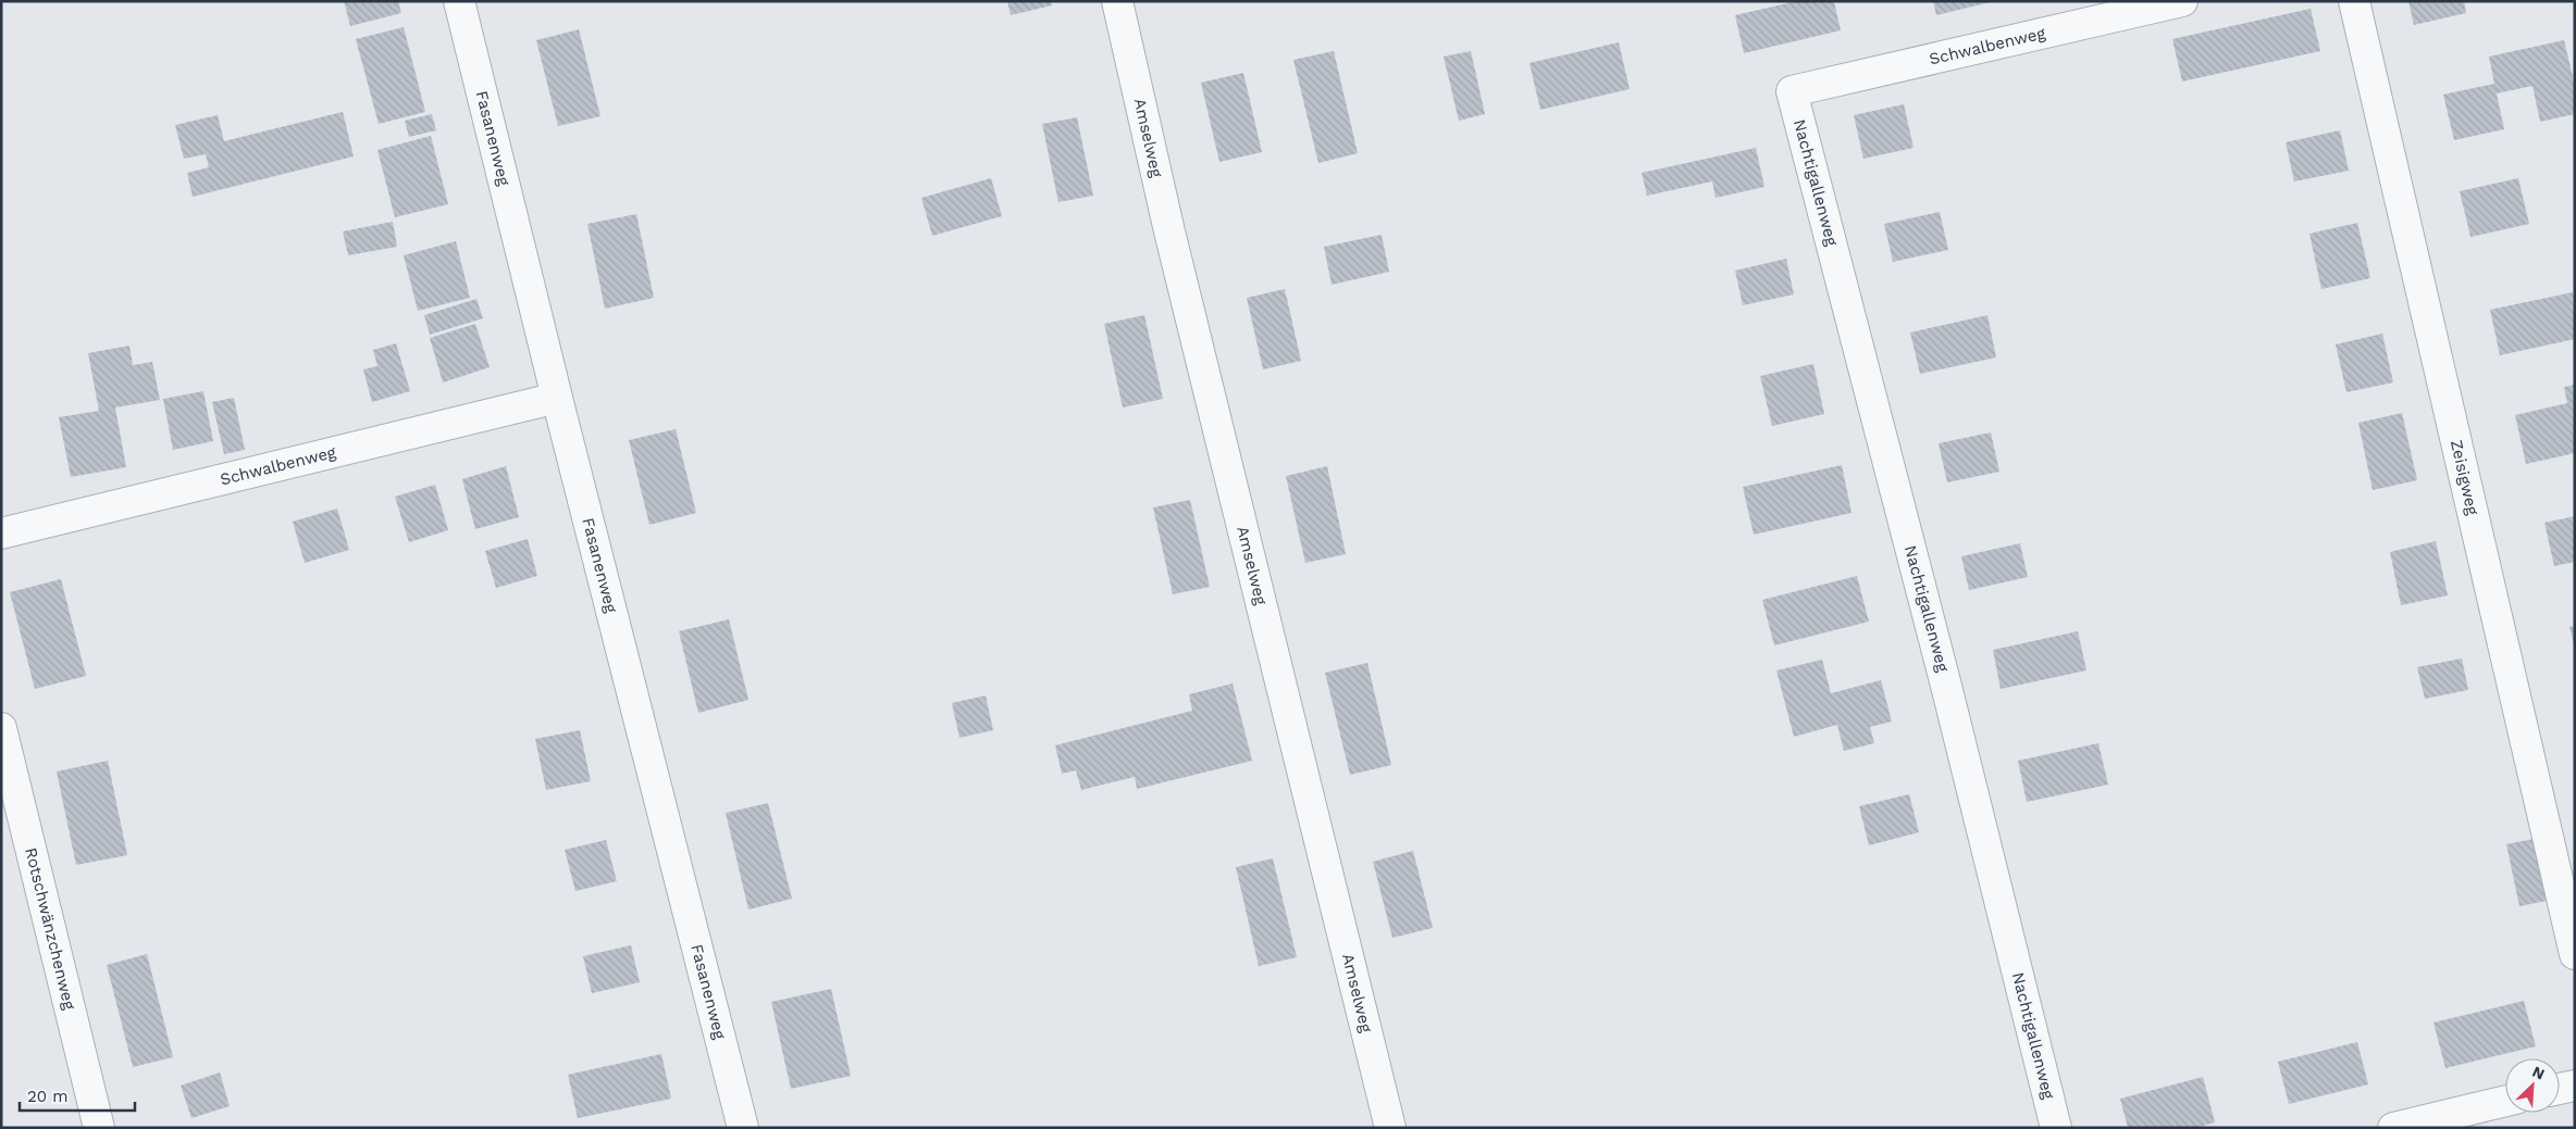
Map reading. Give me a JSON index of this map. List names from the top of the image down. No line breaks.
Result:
{"streets":{"street":["Schwalbenweg","Amselweg","Fasanenweg","Nachtigallenweg","Zeisigweg","Rotschwänzchenweg"]},"crossings":[["Schwalbenweg","Fasanenweg"],["Schwalbenweg","Nachtigallenweg"]],"scale_bar":"20 m","north":"top right"}
